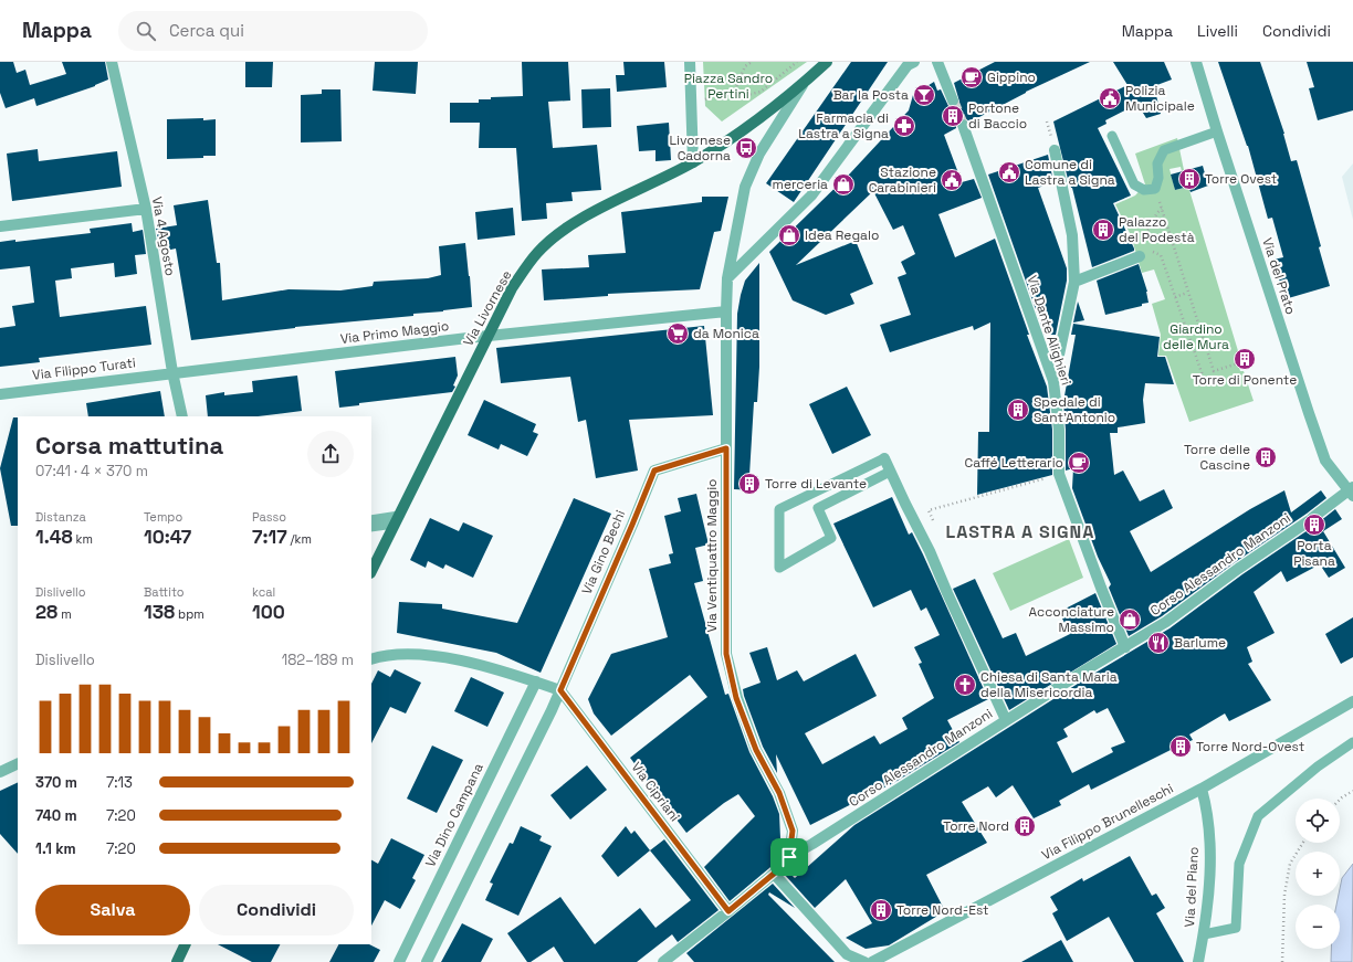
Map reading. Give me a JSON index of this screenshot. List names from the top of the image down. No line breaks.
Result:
{"streets":{"main road":["Via Livornese"],"street":["Via 4 Agosto","Via del Prato","Via Dante Alighieri","Via Primo Maggio","Via Filippo Turati","Via Gino Bechi","Via Ventiquattro Maggio","Corso Alessandro Manzoni","Via Cipriani","Via Dino Campana","Via Filippo Brunelleschi","Via del Piano"]},"crossings":[["Via 4 Agosto","Via Primo Maggio"],["Via 4 Agosto","Via Filippo Turati"],["Via del Prato","Corso Alessandro Manzoni"],["Via Livornese","Via Primo Maggio"],["Via Livornese","Via Ventiquattro Maggio"],["Via Dante Alighieri","Corso Alessandro Manzoni"],["Via Primo Maggio","Via Filippo Turati"],["Via Primo Maggio","Via Ventiquattro Maggio"],["Via Gino Bechi","Via Ventiquattro Maggio"],["Via Gino Bechi","Via Cipriani"],["Via Ventiquattro Maggio","Corso Alessandro Manzoni"],["Via Filippo Brunelleschi","Via del Piano"]],"districts":["LASTRA A SIGNA"],"parks":["Piazza Sandro Pertini","Giardino delle Mura"],"places":{"cafe":["Gippino","Caffé Letterario"],"bar":["Bar la Posta"],"public building":["Polizia Municipale","Comune di Lastra a Signa","Stazione Carabinieri"],"building":["Portone di Baccio","Torre Ovest","Palazzo del Podestà","Torre di Ponente","Spedale di Sant'Antonio","Torre delle Cascine","Torre di Levante","Porta Pisana","Torre Nord-Ovest","Torre Nord","Torre Nord-Est"],"pharmacy":["Farmacia di Lastra a Signa"],"bus stop":["Livornese Cadorna"],"shop":["merceria","Idea Regalo","Acconciature Massimo"],"supermarket":["da Monica"],"restaurant":["Barlume"],"church":["Chiesa di Santa Maria della Misericordia"]},"page":{"header":"Mappa","search":"Cerca qui","nav":["Mappa","Livelli","Condividi"],"heading":["Corsa mattutina","07:41 · 4 × 370 m"],"stats":[["Distanza","1.48 km"],["Tempo","10:47"],["Passo","7:17 /km"],["Dislivello","28 m"],["Battito","138 bpm"],["kcal","100"]],"chart":["Dislivello","182–189 m"],"list":[{"name":"370 m","note":"7:13"},{"name":"740 m","note":"7:20"},{"name":"1.1 km","note":"7:20"}],"map_buttons":["+","−"],"buttons":["Salva","Condividi"]}}
